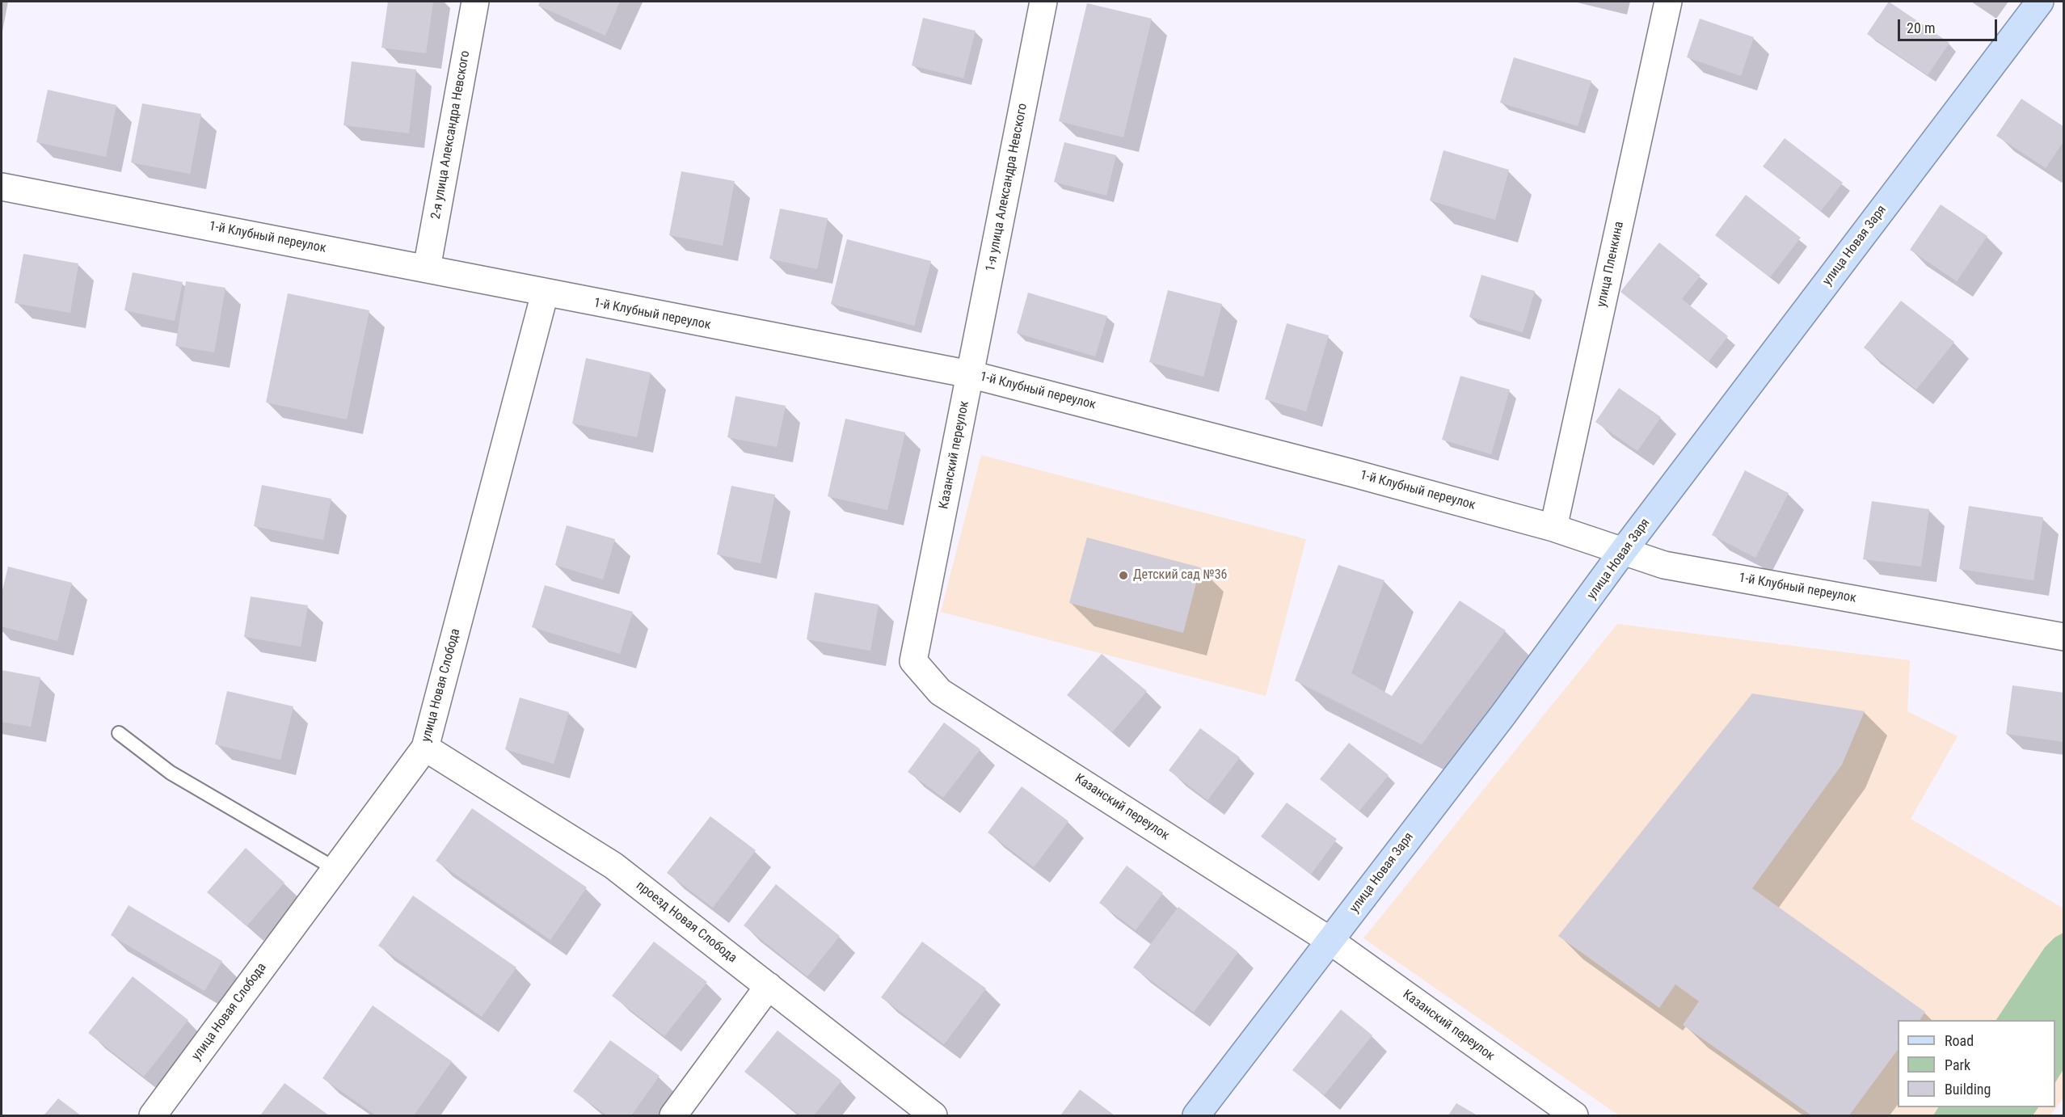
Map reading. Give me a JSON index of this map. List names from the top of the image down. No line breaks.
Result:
{"streets":{"main road":["улица Новая Заря"],"street":["2-я улица Александра Невского","1-я улица Александра Невского","1-й Клубный переулок","улица Пленкина","Казанский переулок","улица Новая Слобода","проезд Новая Слобода"]},"crossings":[["2-я улица Александра Невского","1-й Клубный переулок"],["1-я улица Александра Невского","1-й Клубный переулок"],["1-я улица Александра Невского","Казанский переулок"],["1-й Клубный переулок","улица Новая Заря"],["1-й Клубный переулок","улица Пленкина"],["1-й Клубный переулок","Казанский переулок"],["1-й Клубный переулок","улица Новая Слобода"],["улица Новая Заря","Казанский переулок"],["улица Новая Слобода","проезд Новая Слобода"]],"places":["Детский сад №36"],"legend":["Road","Park","Building"],"scale_bar":"20 m"}
